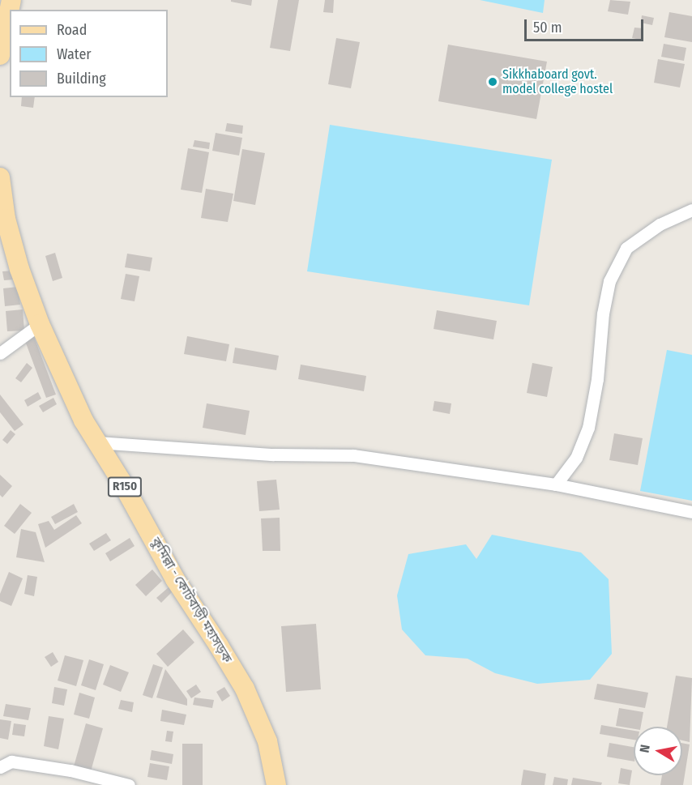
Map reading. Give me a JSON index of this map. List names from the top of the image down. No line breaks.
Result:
{"streets":{"main road":["R150","কুমিল্লা - কোটবাড়ী মহাসড়ক"]},"places":["Sikkhaboard govt. model college hostel"],"legend":["Road","Water","Building"],"scale_bar":"50 m","north":"left"}
